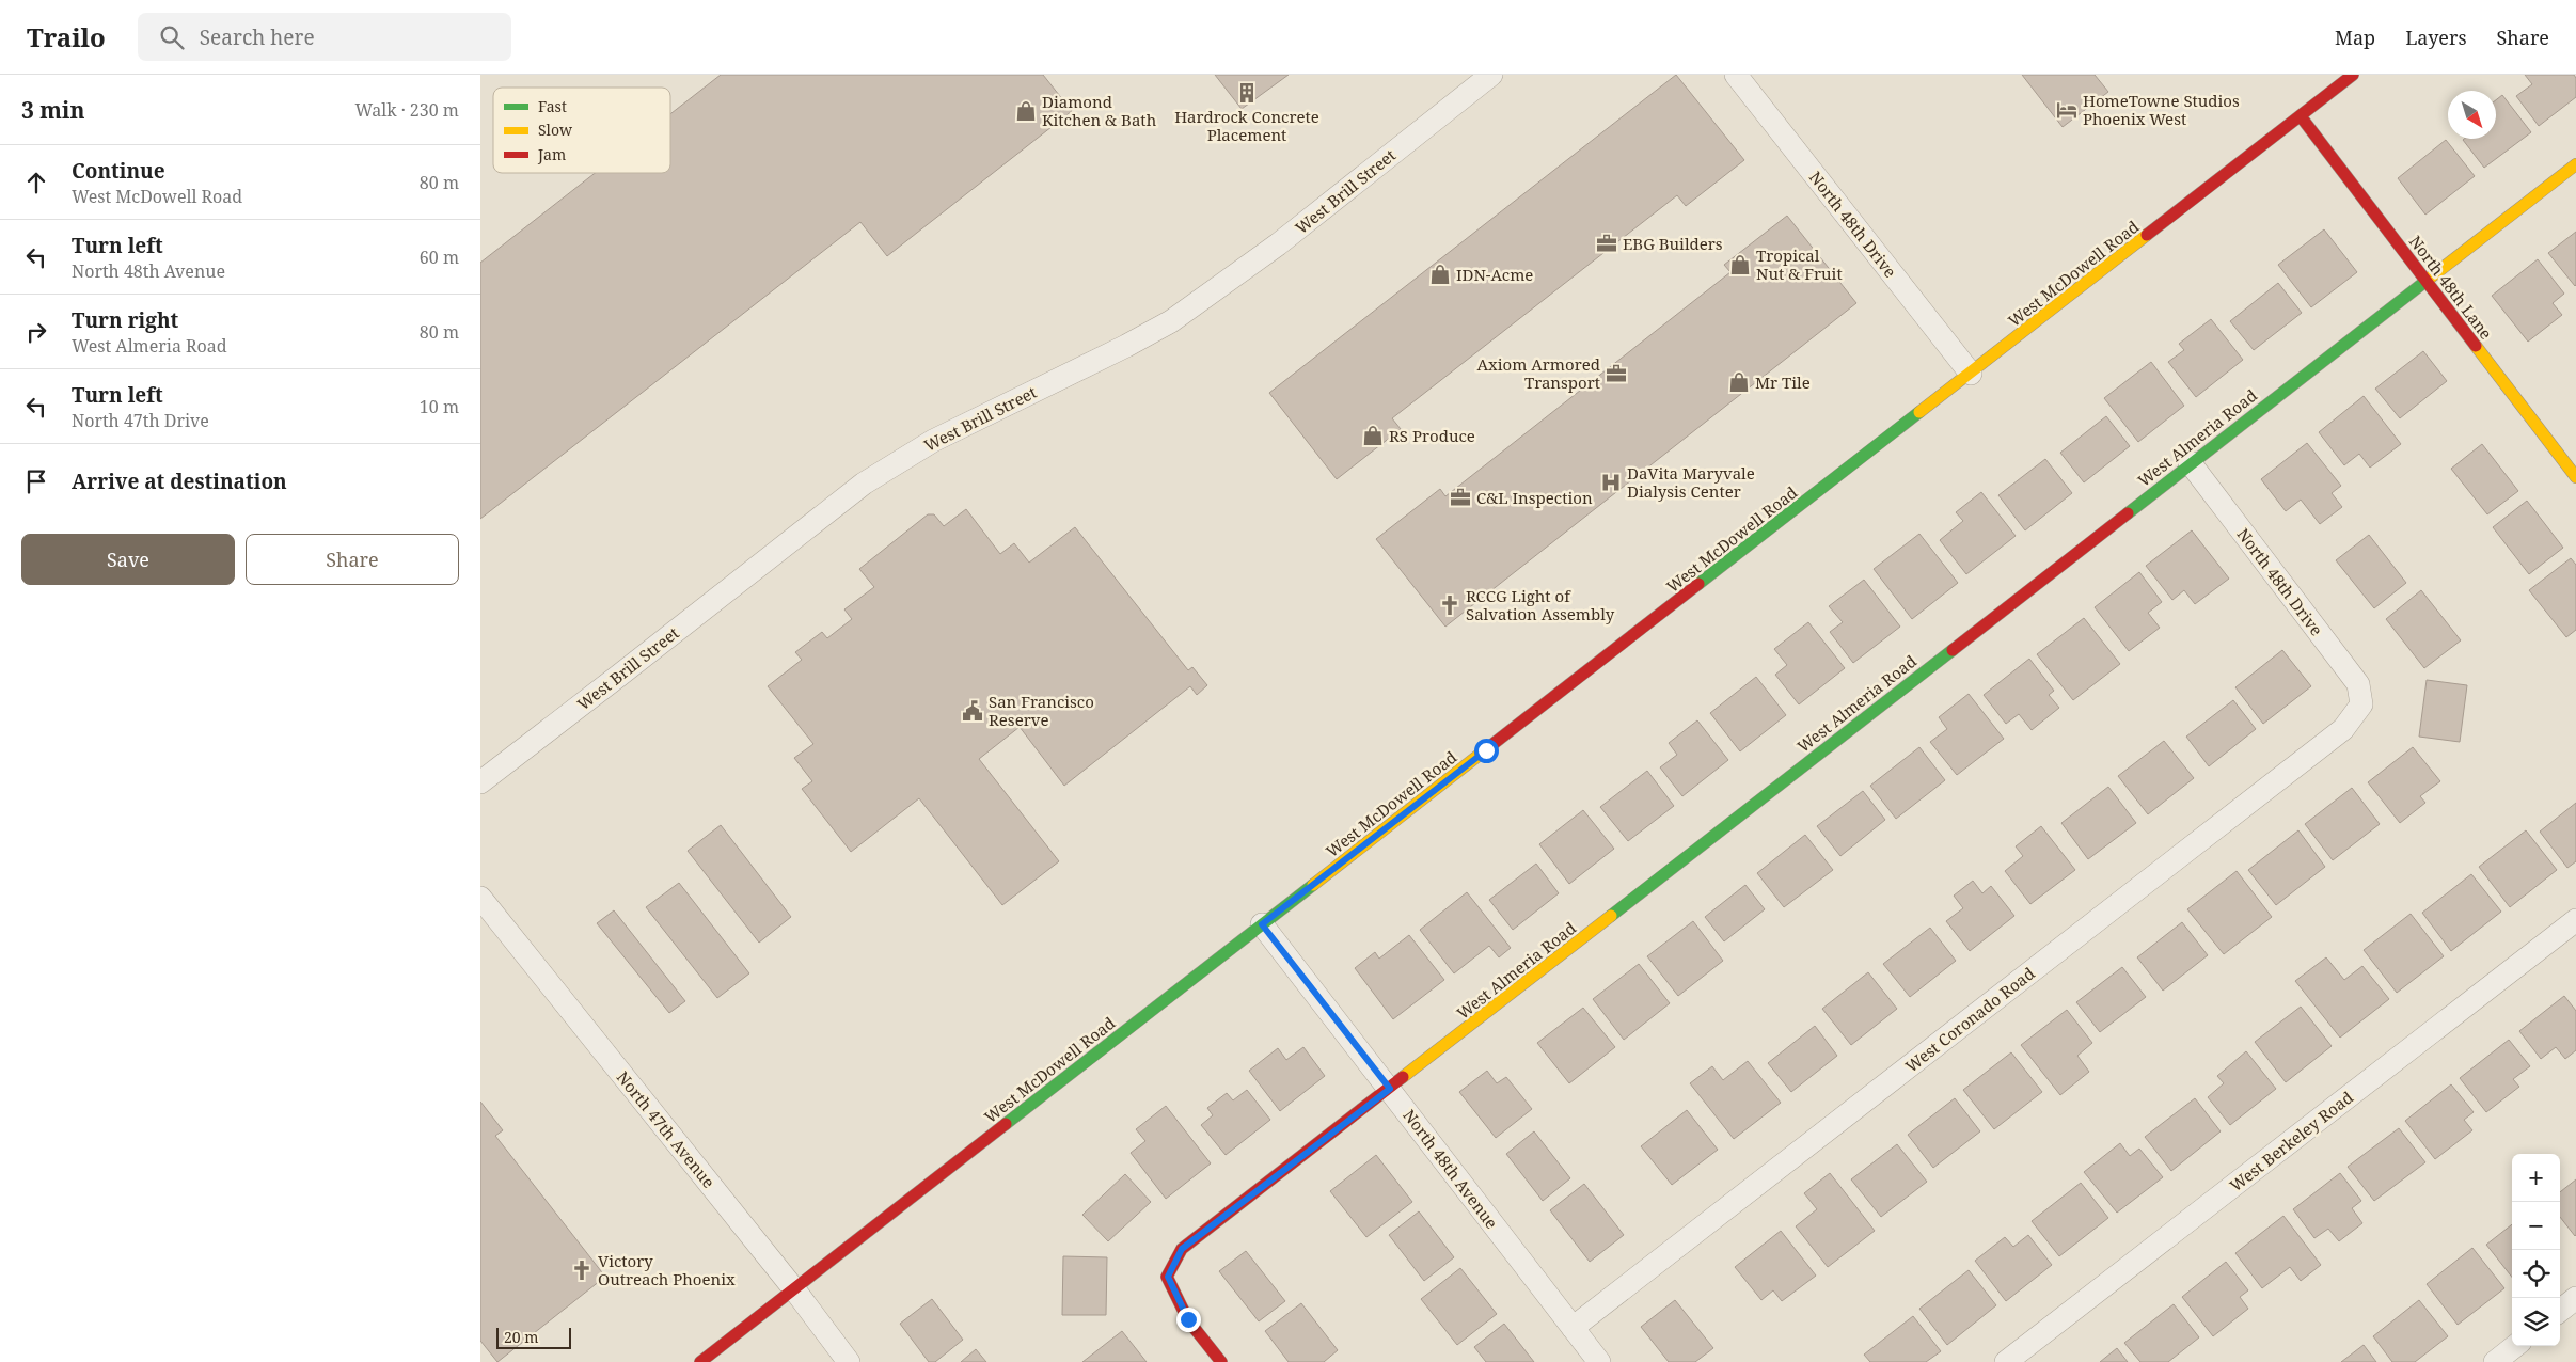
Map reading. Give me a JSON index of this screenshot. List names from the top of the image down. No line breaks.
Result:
{"streets":{"street":["West Brill Street","North 48th Drive","West McDowell Road","North 48th Lane","West Almeria Road","West Coronado Road","North 47th Avenue","West Berkeley Road","North 48th Avenue"]},"crossings":[["North 48th Drive","West McDowell Road"],["North 48th Drive","West Almeria Road"],["North 48th Drive","West Coronado Road"],["West McDowell Road","North 48th Lane"],["West McDowell Road","North 47th Avenue"],["West McDowell Road","North 48th Avenue"],["North 48th Lane","West Almeria Road"],["West Almeria Road","North 48th Avenue"],["West Coronado Road","North 48th Avenue"]],"places":{"building":["Hardrock Concrete Placement"],"hotel":["HomeTowne Studios Phoenix West"],"shop":["Diamond Kitchen & Bath","Tropical Nut & Fruit","IDN-Acme","Mr Tile","RS Produce"],"office":["EBG Builders","Axiom Armored Transport","C&L Inspection"],"hospital":["DaVita Maryvale Dialysis Center"],"church":["RCCG Light of Salvation Assembly","Victory Outreach Phoenix"],"public building":["San Francisco Reserve"]},"legend":["Fast","Slow","Jam"],"scale_bar":"20 m","north":"bottom right","page":{"header":"Trailo","search":"Search here","nav":["Map","Layers","Share"],"heading":["3 min","Walk · 230 m"],"list":[["Continue","West McDowell Road","80 m"],["Turn left","North 48th Avenue","60 m"],["Turn right","West Almeria Road","80 m"],["Turn left","North 47th Drive","10 m"],"Arrive at destination"],"buttons":["Save","Share"],"map_buttons":["+","−"],"scale":"20 m"}}
